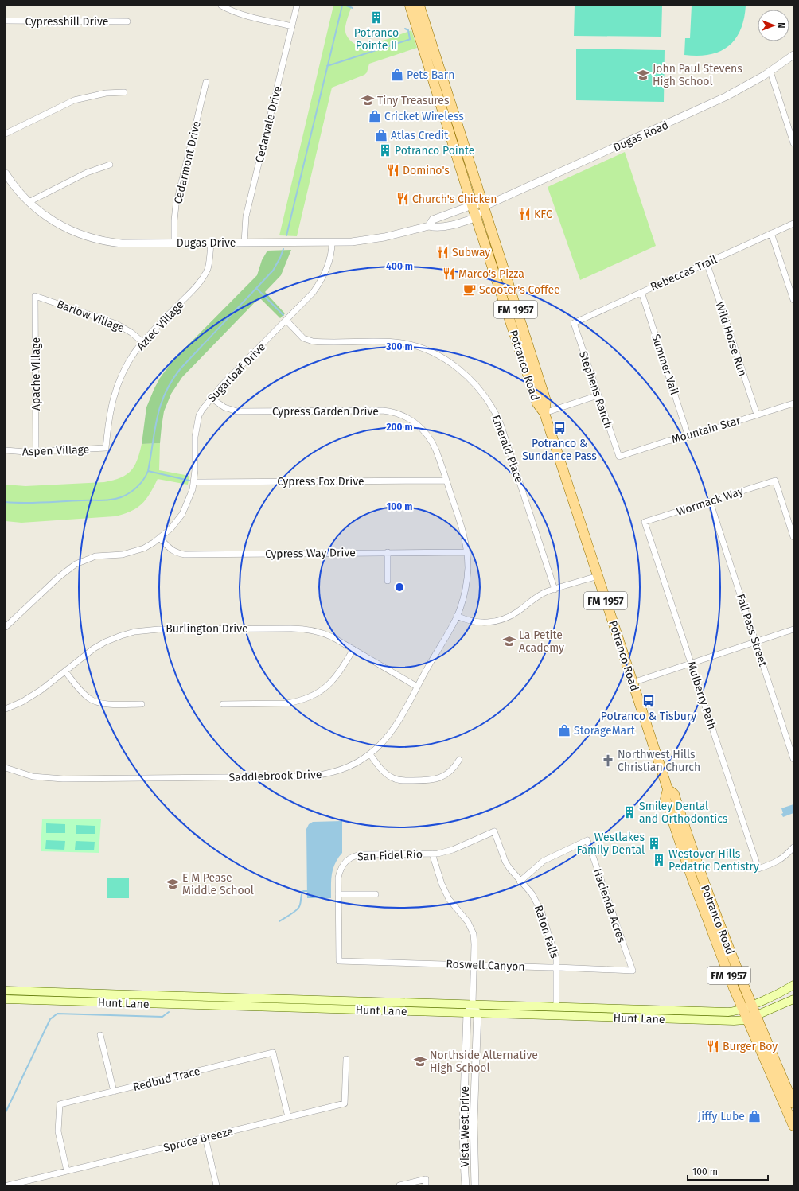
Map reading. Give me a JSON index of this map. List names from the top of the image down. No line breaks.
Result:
{"streets":{"main road":["FM 1957","Potranco Road","Hunt Lane"],"street":["Cypresshill Drive","Cedarvale Drive","Dugas Road","Cedarmont Drive","Dugas Drive","Rebeccas Trail","Barlow Village","Aztec Village","Wild Horse Run","Summer Vail","Sugarloaf Drive","Apache Village","Stephens Ranch","Cypress Garden Drive","Mountain Star","Emerald Place","Aspen Village","Cypress Fox Drive","Wormack Way","Cypress Way Drive","Burlington Drive","Fall Pass Street","Mulberry Path","Saddlebrook Drive","San Fidel Rio","Hacienda Acres","Raton Falls","Roswell Canyon","Redbud Trace","Vista West Drive","Spruce Breeze"]},"crossings":[["Cedarvale Drive","Dugas Drive"],["Dugas Road","Dugas Drive"],["Dugas Road","Potranco Road"],["Cedarmont Drive","Dugas Drive"],["Dugas Drive","Aztec Village"],["Dugas Drive","Potranco Road"],["Dugas Drive","Sugarloaf Drive"],["Rebeccas Trail","Wild Horse Run"],["Rebeccas Trail","Summer Vail"],["Rebeccas Trail","Stephens Ranch"],["Barlow Village","Aztec Village"],["Barlow Village","Apache Village"],["Aztec Village","Aspen Village"],["Wild Horse Run","Mountain Star"],["Summer Vail","Mountain Star"],["Potranco Road","Hunt Lane"],["Sugarloaf Drive","Cypress Garden Drive"],["Sugarloaf Drive","Emerald Place"],["Sugarloaf Drive","Cypress Fox Drive"],["Sugarloaf Drive","Cypress Way Drive"],["Apache Village","Aspen Village"],["Stephens Ranch","Mountain Star"],["Cypress Garden Drive","Cypress Fox Drive"],["Cypress Garden Drive","Cypress Way Drive"],["Cypress Garden Drive","Saddlebrook Drive"],["Wormack Way","Fall Pass Street"],["Wormack Way","Mulberry Path"],["Cypress Way Drive","Saddlebrook Drive"],["Burlington Drive","Saddlebrook Drive"],["San Fidel Rio","Raton Falls"],["San Fidel Rio","Roswell Canyon"],["Hacienda Acres","Raton Falls"],["Hacienda Acres","Roswell Canyon"],["Raton Falls","Roswell Canyon"],["Raton Falls","Hunt Lane"],["Hunt Lane","Vista West Drive"],["Redbud Trace","Spruce Breeze"]],"places":{"building":["Potranco Pointe II","Potranco Pointe","Smiley Dental and Orthodontics","Westlakes Family Dental","Westover Hills Pedatric Dentistry"],"shop":["Pets Barn","Cricket Wireless","Atlas Credit","StorageMart","Jiffy Lube"],"school or university":["John Paul Stevens High School","Tiny Treasures","La Petite Academy","E M Pease Middle School","Northside Alternative High School"],"restaurant":["Domino's","Church's Chicken","KFC","Subway","Marco's Pizza","Burger Boy"],"cafe":["Scooter's Coffee"],"bus stop":["Potranco & Sundance Pass","Potranco & Tisbury"],"church":["Northwest Hills Christian Church"]},"scale_bar":"100 m","north":"right","rings":["400 m","300 m","200 m","100 m"]}
